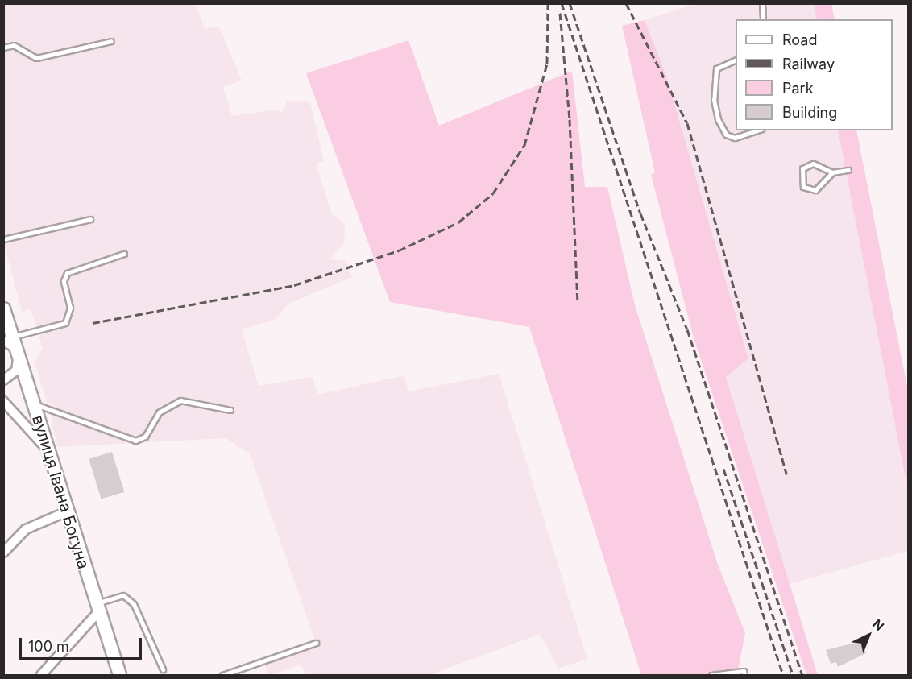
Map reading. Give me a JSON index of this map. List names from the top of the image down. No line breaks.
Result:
{"streets":{"street":["вулиця Івана Богуна"]},"legend":["Road","Railway","Park","Building"],"scale_bar":"100 m","north":"top right"}
